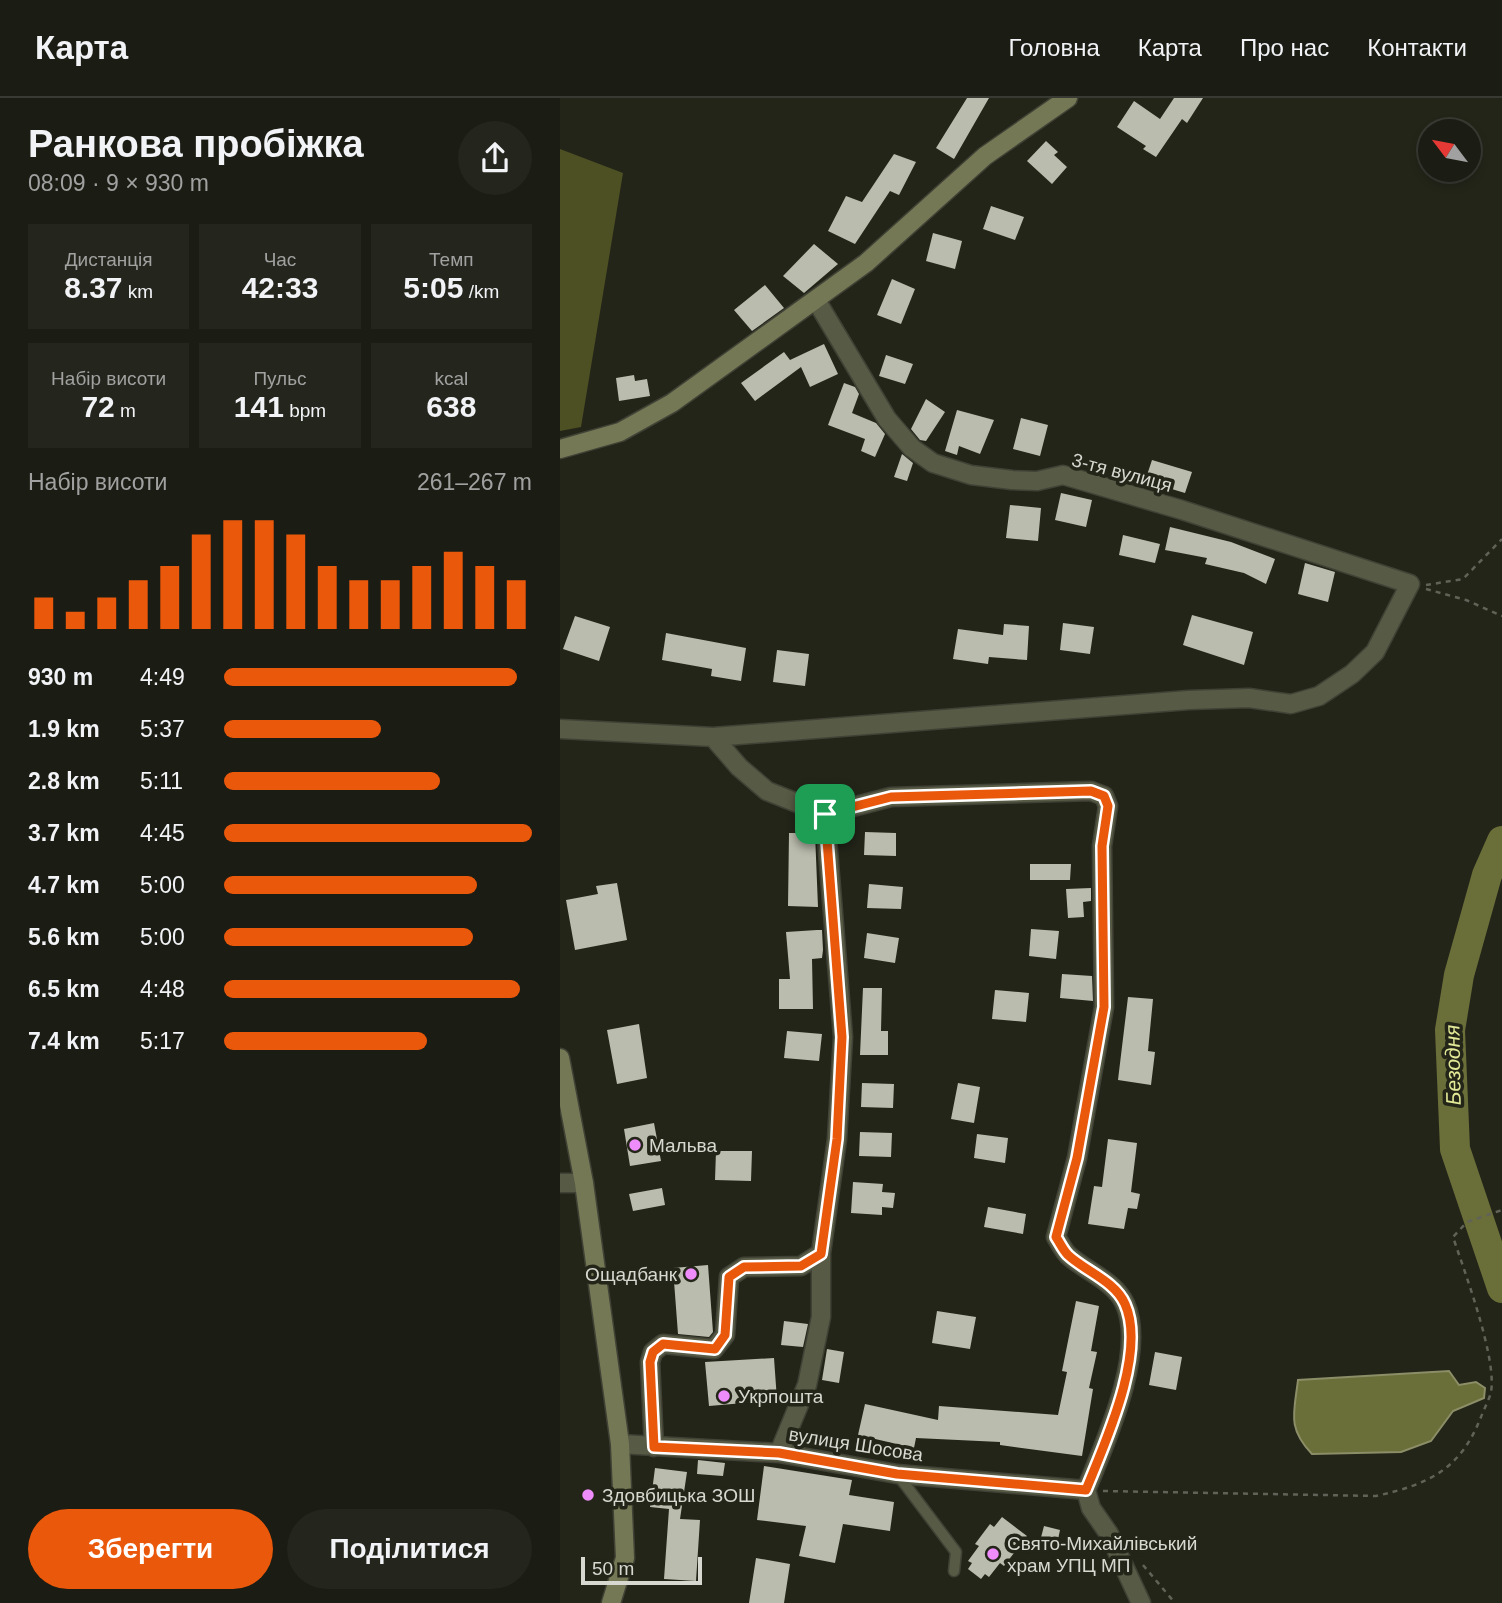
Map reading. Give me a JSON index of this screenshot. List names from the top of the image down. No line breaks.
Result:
{"streets":{"street":["3-тя вулиця","вулиця Шосова"]},"water":["Безодня"],"places":["Мальва","Ощадбанк","Укрпошта","Здовбицька ЗОШ","Свято-Михайлівський храм УПЦ МП"],"scale_bar":"50 m","north":"top left","page":{"header":"Карта","nav":["Головна","Карта","Про нас","Контакти"],"heading":["Ранкова пробіжка","08:09 · 9 × 930 m"],"stats":[["Дистанція","8.37 km"],["Час","42:33"],["Темп","5:05 /km"],["Набір висоти","72 m"],["Пульс","141 bpm"],["kcal","638"]],"chart":["Набір висоти","261–267 m"],"list":[{"name":"930 m","note":"4:49"},{"name":"1.9 km","note":"5:37"},{"name":"2.8 km","note":"5:11"},{"name":"3.7 km","note":"4:45"},{"name":"4.7 km","note":"5:00"},{"name":"5.6 km","note":"5:00"},{"name":"6.5 km","note":"4:48"},{"name":"7.4 km","note":"5:17"}],"buttons":["Зберегти","Поділитися"],"scale":"50 m"}}
